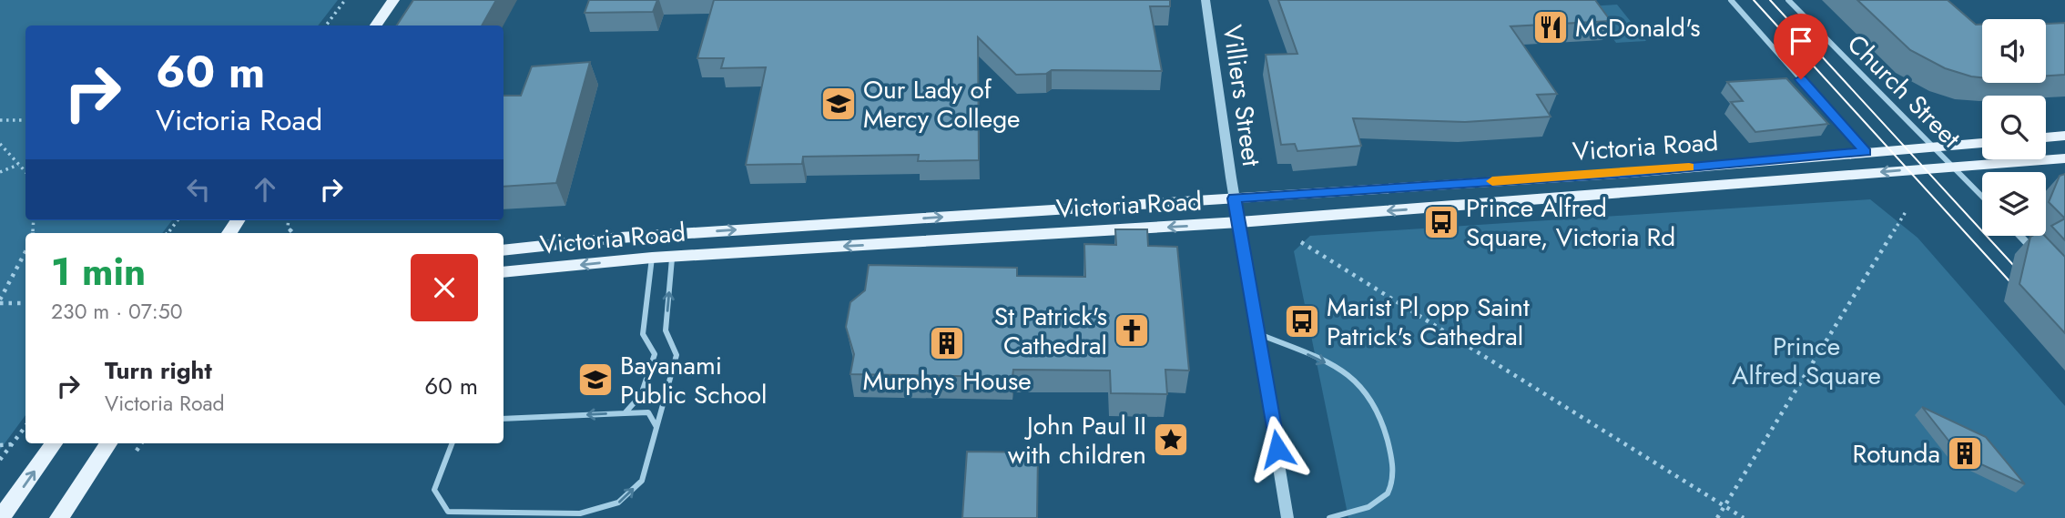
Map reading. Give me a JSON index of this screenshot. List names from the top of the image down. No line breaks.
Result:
{"streets":{"main road":["Victoria Road"],"street":["Church Street","Villiers Street"]},"crossings":[["Church Street","Victoria Road"],["Villiers Street","Victoria Road"]],"parks":["Prince Alfred Square"],"places":{"restaurant":["McDonald's"],"school or university":["Our Lady of Mercy College","Bayanami Public School"],"bus stop":["Prince Alfred Square, Victoria Rd","Marist Pl opp Saint Patrick's Cathedral"],"church":["St Patrick's Cathedral"],"building":["Murphys House","Rotunda"],"place":["John Paul II with children"]},"page":{"turn":["60 m","Victoria Road"],"heading":["1 min","230 m · 07:50"],"list":[{"name":"Turn right","note":"Victoria Road","value":"60 m"}]}}
